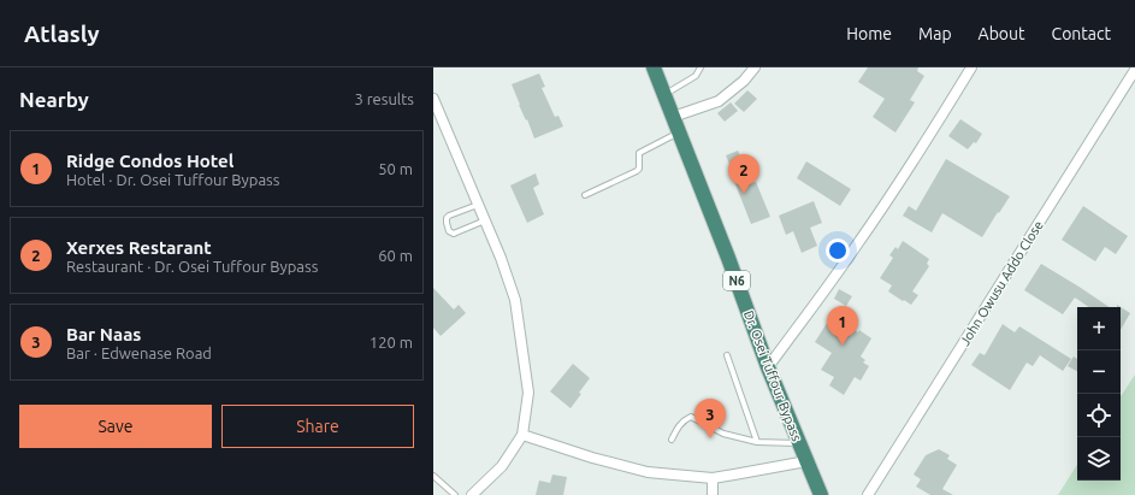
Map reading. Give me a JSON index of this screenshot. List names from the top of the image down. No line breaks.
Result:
{"streets":{"highway":["N6","Dr. Osei Tuffour Bypass"],"street":["John Owusu Addo Close"]},"page":{"header":"Atlasly","nav":["Home","Map","About","Contact"],"heading":["Nearby","3 results"],"list":[{"mark":"1","name":"Ridge Condos Hotel","note":"Hotel · Dr. Osei Tuffour Bypass","value":"50 m"},{"mark":"2","name":"Xerxes Restarant","note":"Restaurant · Dr. Osei Tuffour Bypass","value":"60 m"},{"mark":"3","name":"Bar Naas","note":"Bar · Edwenase Road","value":"120 m"}],"pins":["2","1","3"],"map_buttons":["+","−"],"buttons":["Save","Share"]}}
